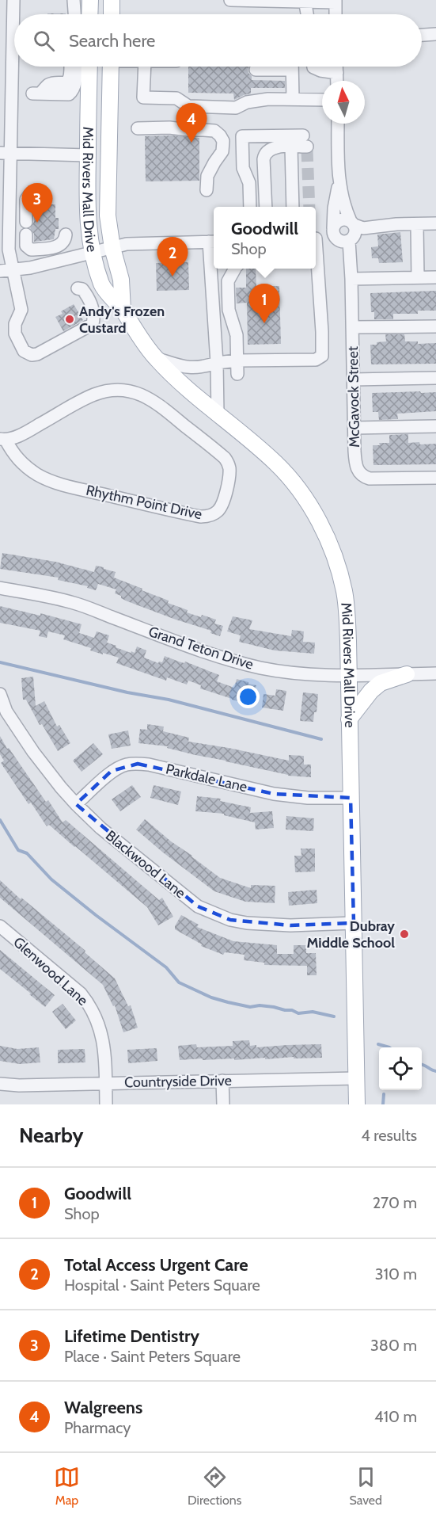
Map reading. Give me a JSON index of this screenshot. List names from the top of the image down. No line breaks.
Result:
{"streets":{"main road":["Mid Rivers Mall Drive"],"street":["McGavock Street","Rhythm Point Drive","Grand Teton Drive","Parkdale Lane","Blackwood Lane","Glenwood Lane","Countryside Drive"]},"crossings":[["Mid Rivers Mall Drive","Grand Teton Drive"],["Mid Rivers Mall Drive","Parkdale Lane"],["Mid Rivers Mall Drive","Blackwood Lane"],["Mid Rivers Mall Drive","Countryside Drive"],["Parkdale Lane","Blackwood Lane"],["Glenwood Lane","Countryside Drive"]],"places":["Andy's Frozen Custard","Dubray Middle School"],"north":"top","page":{"search":"Search here","pins":["4","3","2","1"],"popup":["Goodwill","Shop"],"heading":["Nearby","4 results"],"list":[{"mark":"1","name":"Goodwill","note":"Shop","value":"270 m"},{"mark":"2","name":"Total Access Urgent Care","note":"Hospital · Saint Peters Square","value":"310 m"},{"mark":"3","name":"Lifetime Dentistry","note":"Place · Saint Peters Square","value":"380 m"},{"mark":"4","name":"Walgreens","note":"Pharmacy","value":"410 m"}],"nav":["Map","Directions","Saved"]}}
